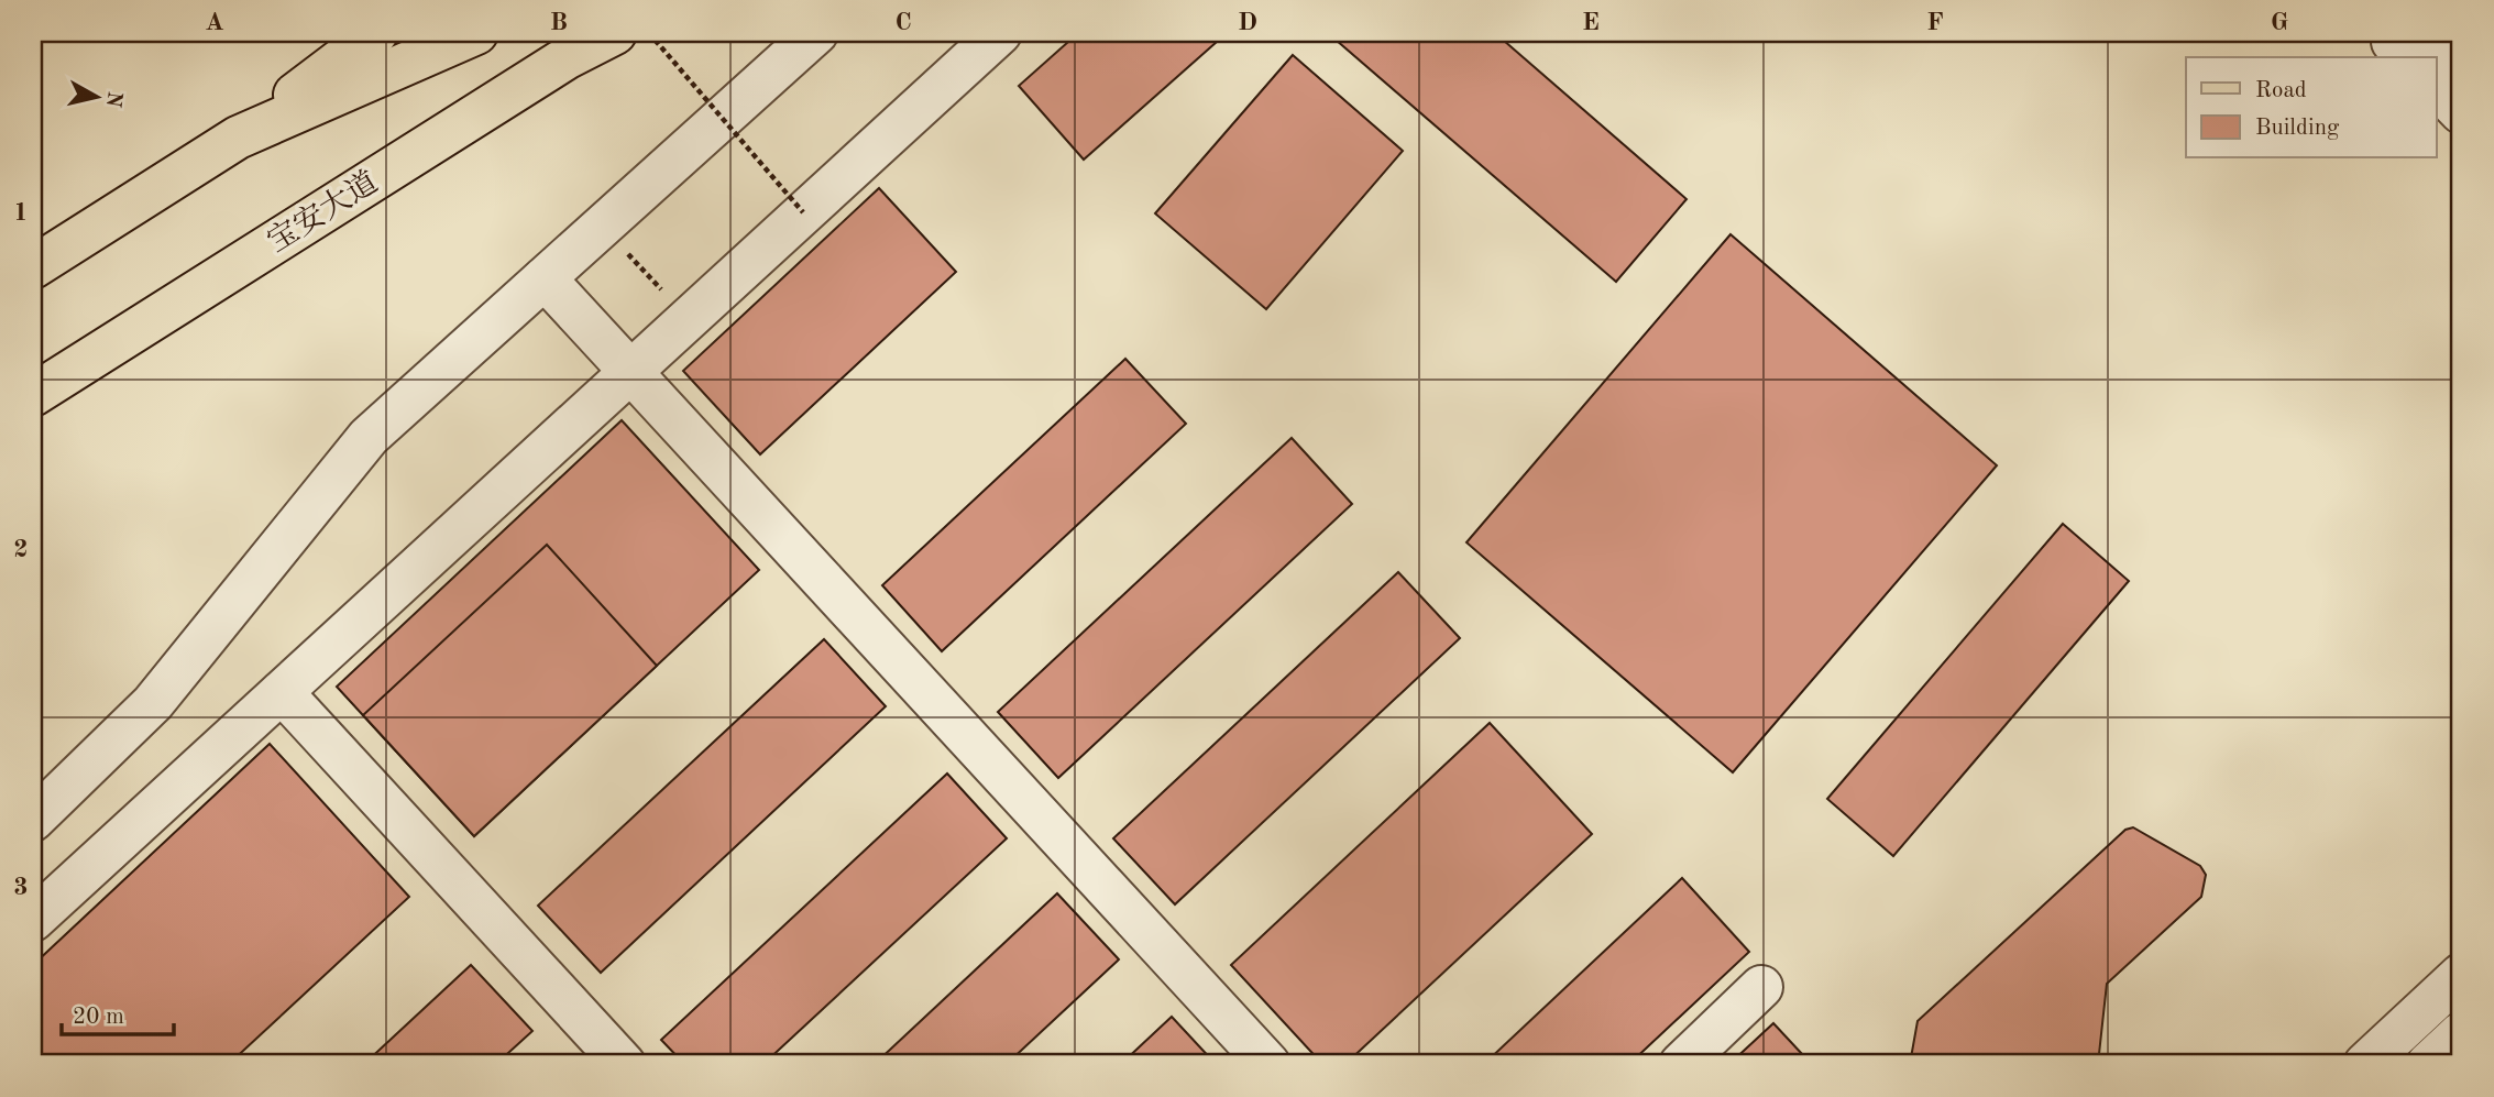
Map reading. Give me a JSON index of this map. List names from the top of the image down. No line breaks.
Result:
{"streets":{"main road":["宝安大道"]},"legend":["Road","Building"],"scale_bar":"20 m","north":"right","grid":{"columns":["A","B","C","D","E","F","G"],"rows":["1","2","3"]}}
